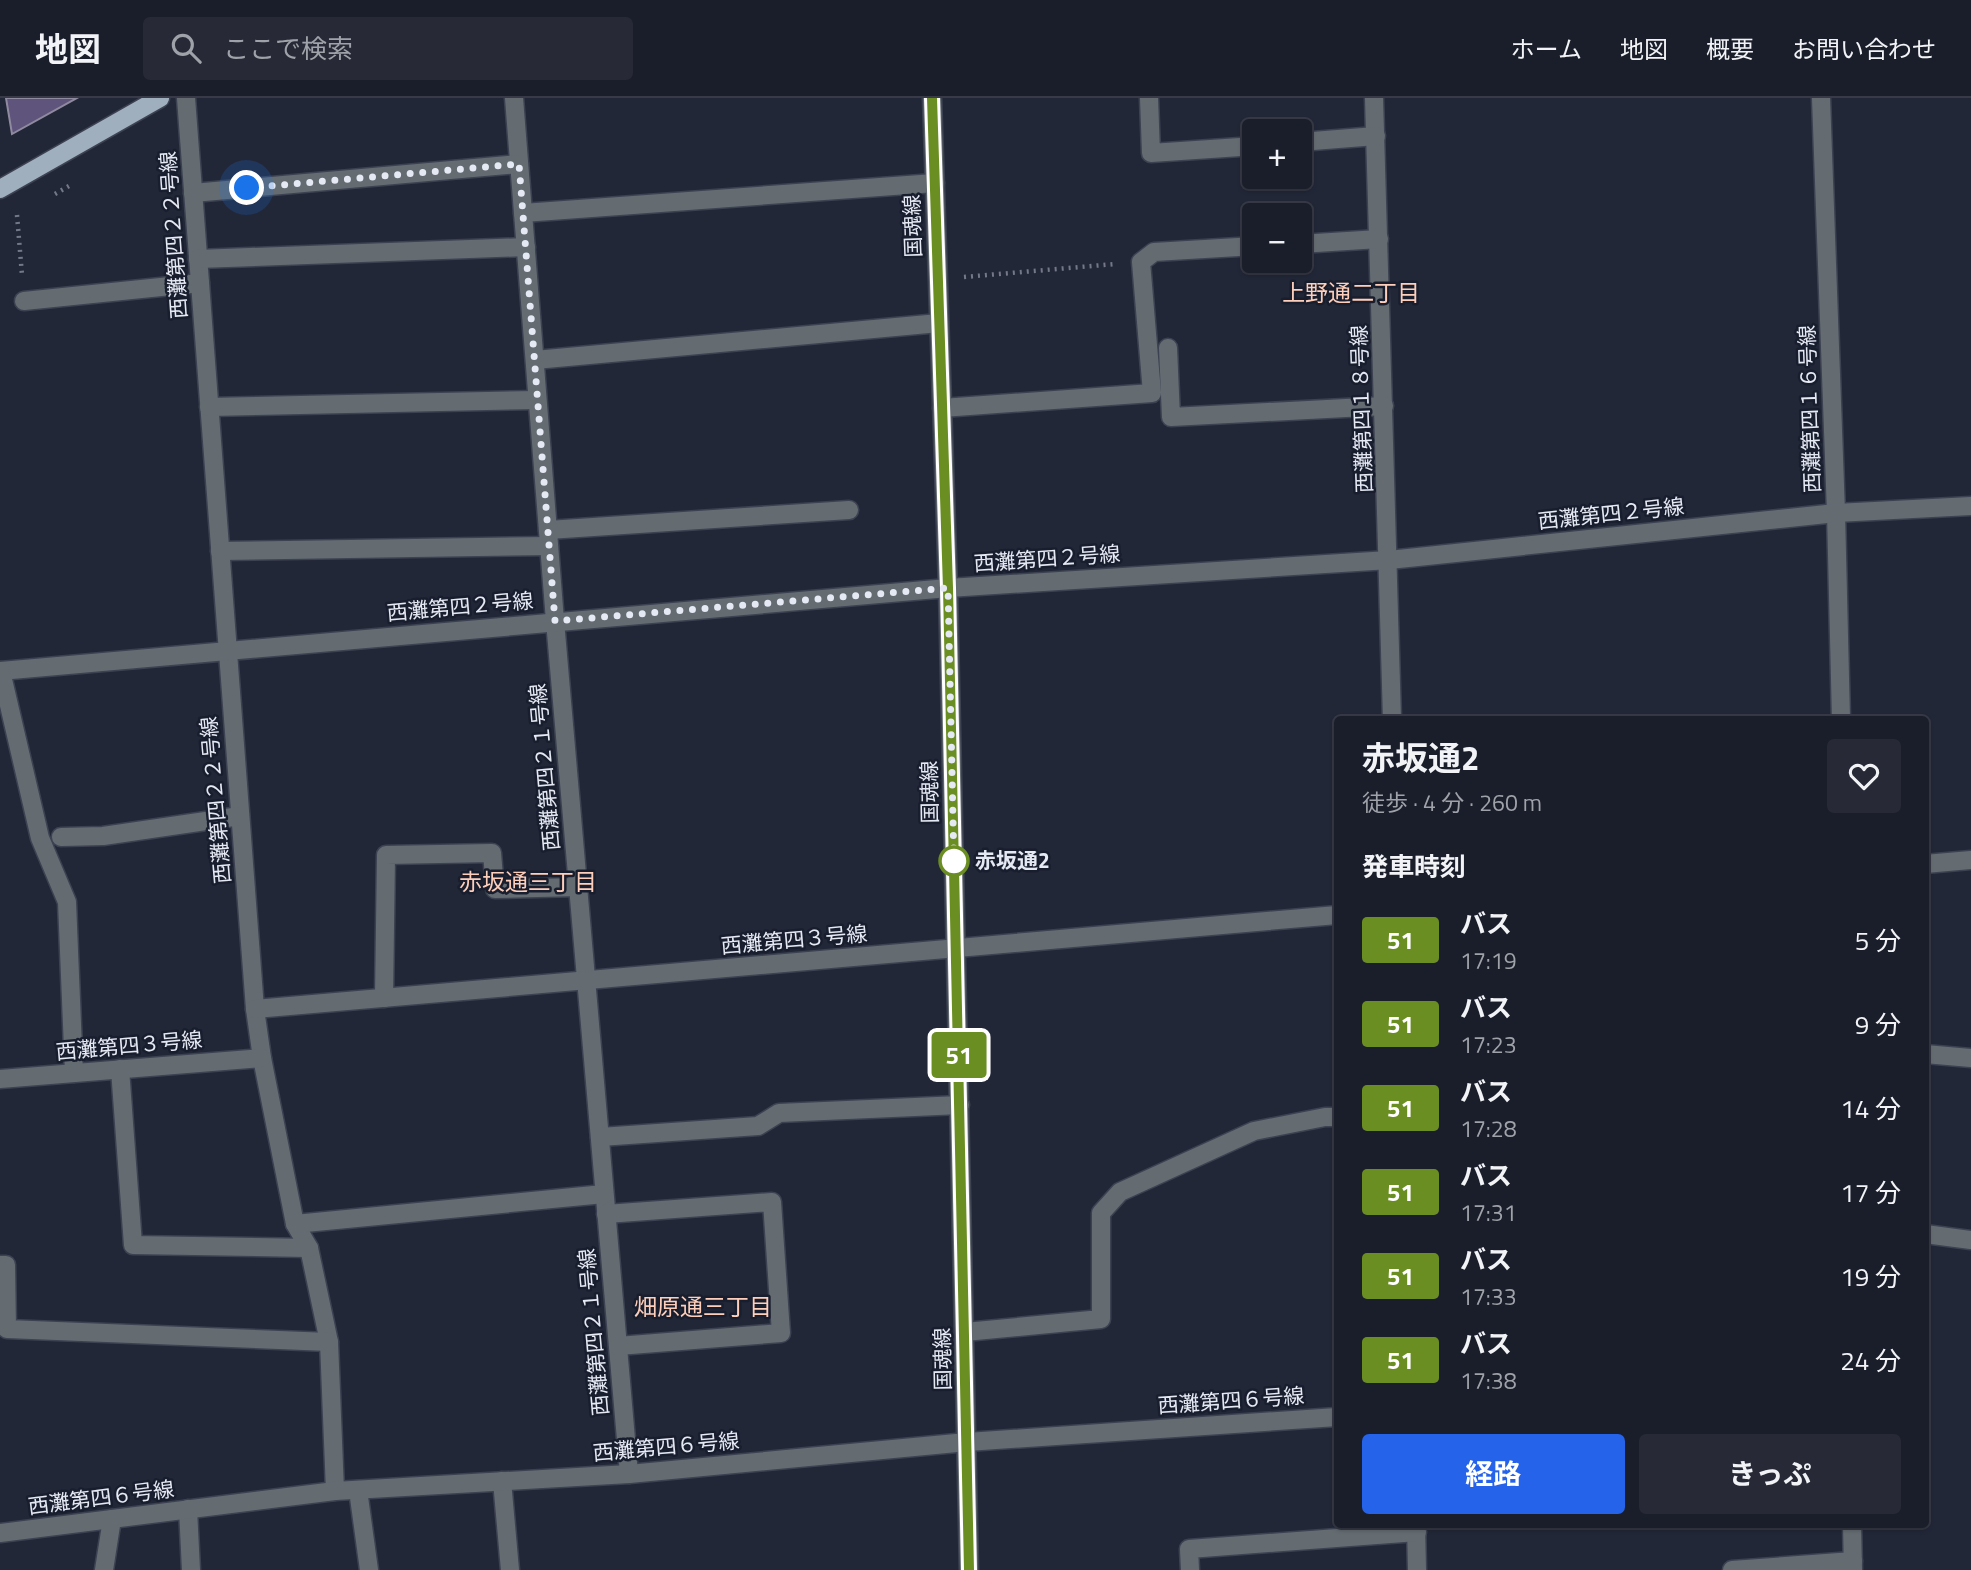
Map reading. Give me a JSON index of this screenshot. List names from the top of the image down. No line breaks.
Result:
{"streets":{"street":["国魂線","西灘第四２２号線","西灘第四１８号線","西灘第四１６号線","西灘第四２号線","西灘第四２１号線","西灘第四３号線","西灘第四６号線"]},"crossings":[["国魂線","西灘第四２号線"],["国魂線","西灘第四３号線"],["国魂線","西灘第四６号線"],["西灘第四２２号線","西灘第四２号線"],["西灘第四２２号線","西灘第四３号線"],["西灘第四２２号線","西灘第四６号線"],["西灘第四１８号線","西灘第四２号線"],["西灘第四１６号線","西灘第四２号線"],["西灘第四２号線","西灘第四２１号線"],["西灘第四２１号線","西灘第四３号線"],["西灘第四２１号線","西灘第四６号線"]],"districts":["上野通二丁目","赤坂通三丁目","畑原通三丁目"],"places":["赤坂通2"],"lines":["bus line 51"],"page":{"header":"地図","search":"ここで検索","nav":["ホーム","地図","概要","お問い合わせ"],"on_map":"51","map_buttons":["+","−"],"heading":[["赤坂通2","徒歩 · 4 分 · 260 m"],"発車時刻"],"list":[{"mark":"51","name":"バス","note":"17:19","value":"5 分"},{"mark":"51","name":"バス","note":"17:23","value":"9 分"},{"mark":"51","name":"バス","note":"17:28","value":"14 分"},{"mark":"51","name":"バス","note":"17:31","value":"17 分"},{"mark":"51","name":"バス","note":"17:33","value":"19 分"},{"mark":"51","name":"バス","note":"17:38","value":"24 分"}],"buttons":["経路","きっぷ"]}}
